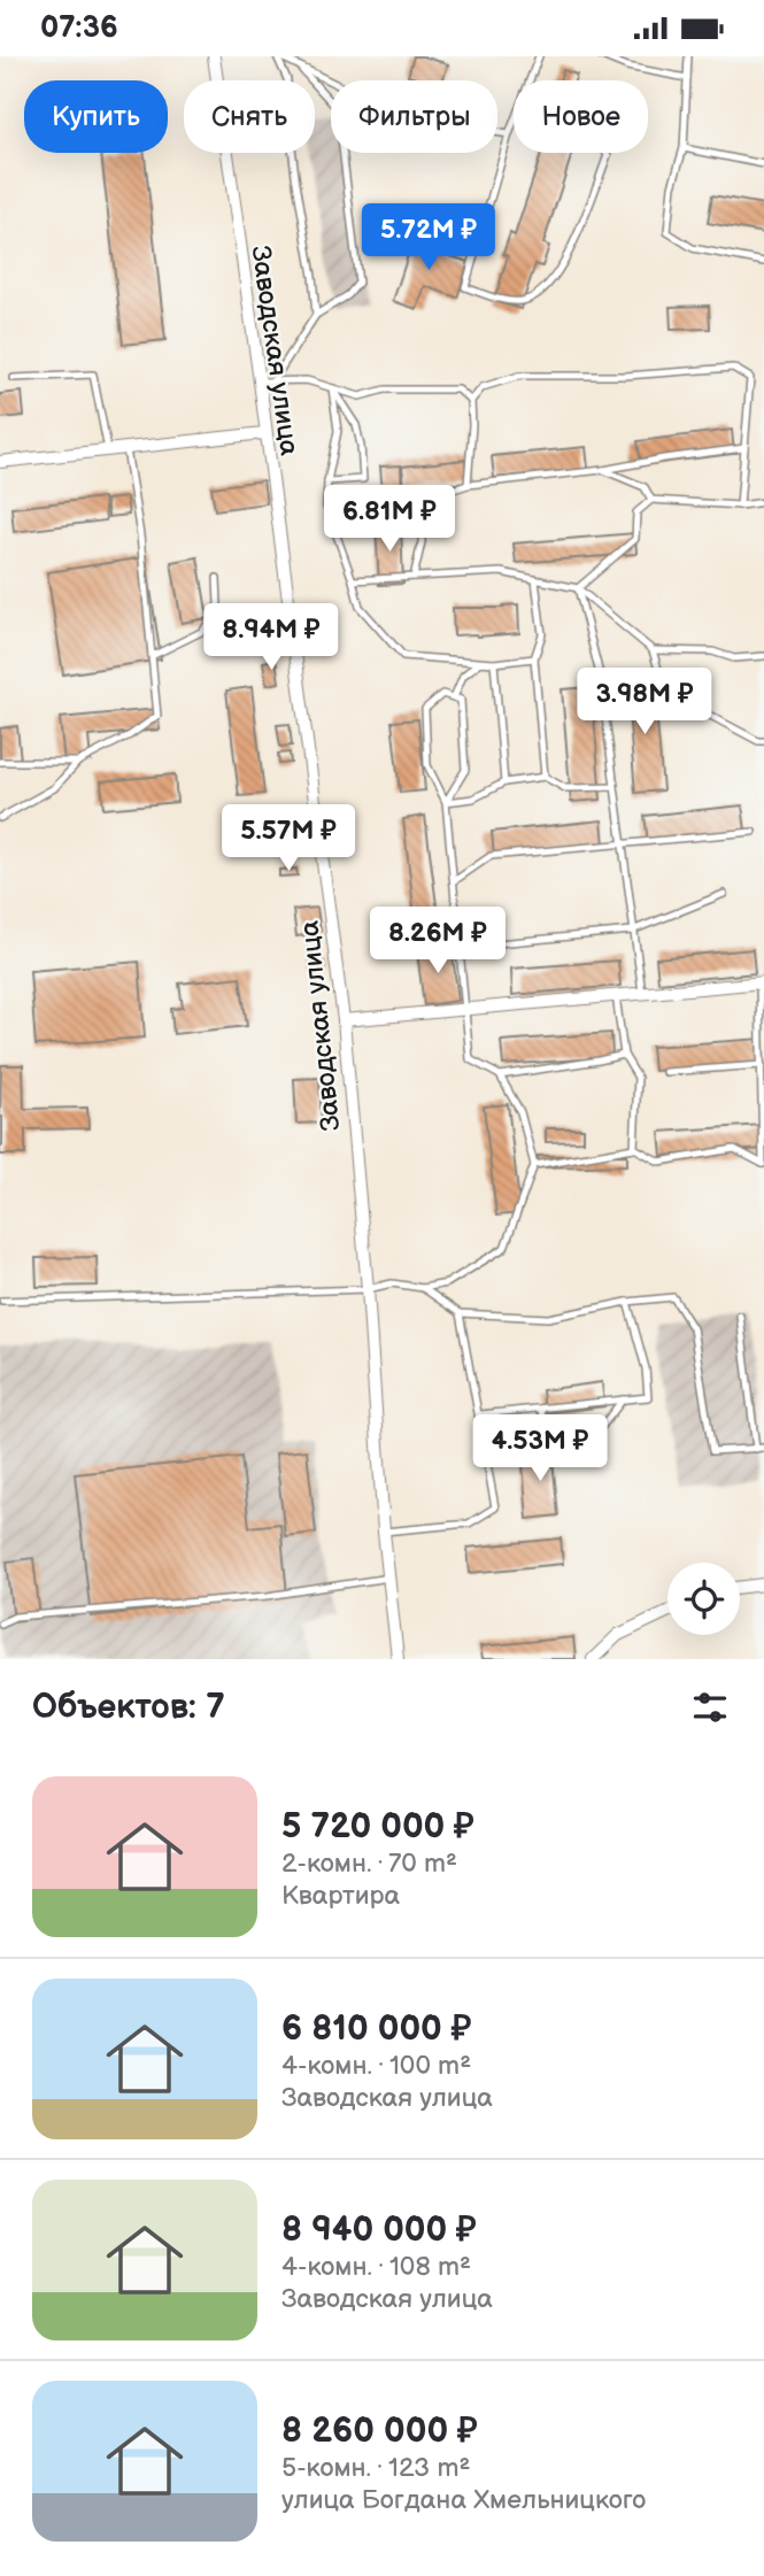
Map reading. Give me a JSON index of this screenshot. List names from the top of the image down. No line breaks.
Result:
{"streets":{"street":["Заводская улица"]},"page":{"status":"07:36","chip":["Купить","Снять","Фильтры","Новое"],"price":["5.72M ₽","6.81M ₽","8.94M ₽","3.98M ₽","5.57M ₽","8.26M ₽","4.53M ₽"],"heading":"Объектов: 7","list":[{"name":"5 720 000 ₽","note":"2-комн. · 70 m² · Квартира"},{"name":"6 810 000 ₽","note":"4-комн. · 100 m² · Заводская улица"},{"name":"8 940 000 ₽","note":"4-комн. · 108 m² · Заводская улица"},{"name":"8 260 000 ₽","note":"5-комн. · 123 m² · улица Богдана Хмельницкого"}]}}
